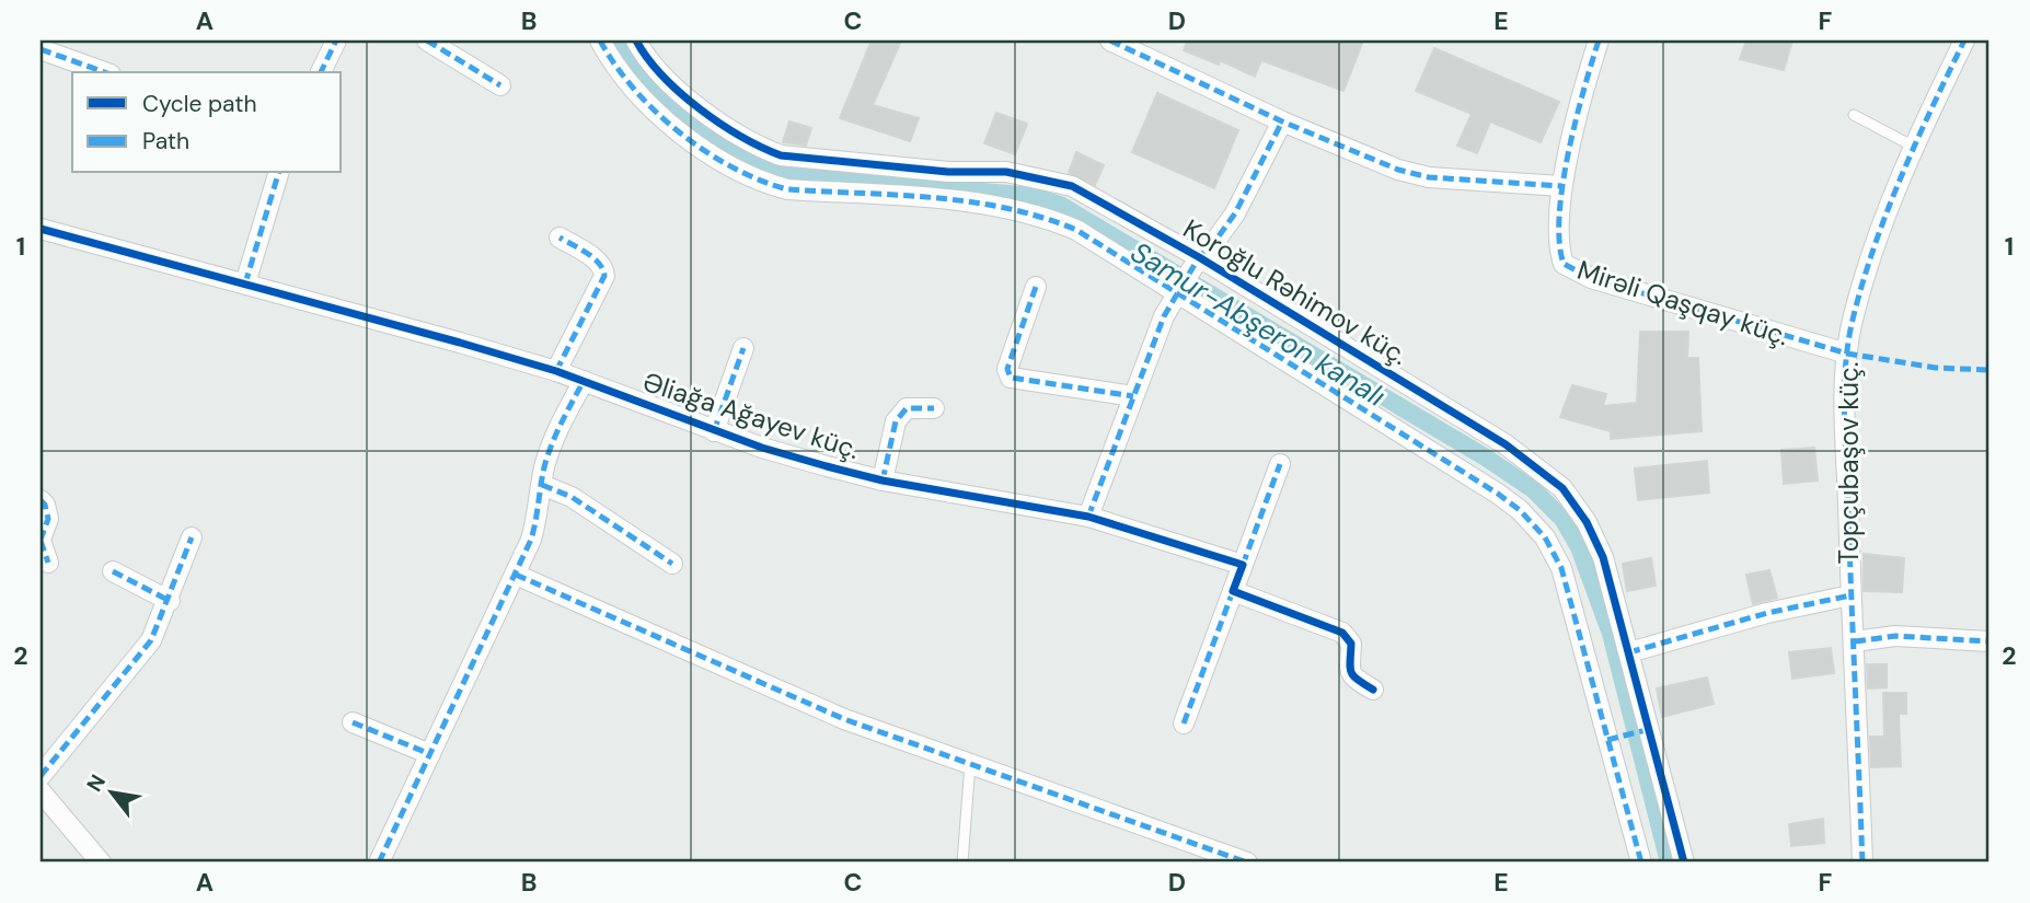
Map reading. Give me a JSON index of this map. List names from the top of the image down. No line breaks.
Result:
{"streets":{"street":["Koroğlu Rəhimov küç.","Mirəli Qaşqay küç.","Əliağa Ağayev küç.","Topçubaşov küç."]},"crossings":[["Mirəli Qaşqay küç.","Topçubaşov küç."]],"water":["Samur-Abşeron kanalı"],"legend":["Cycle path","Path"],"north":"top left","grid":{"columns":["A","B","C","D","E","F"],"rows":["1","2"]}}
